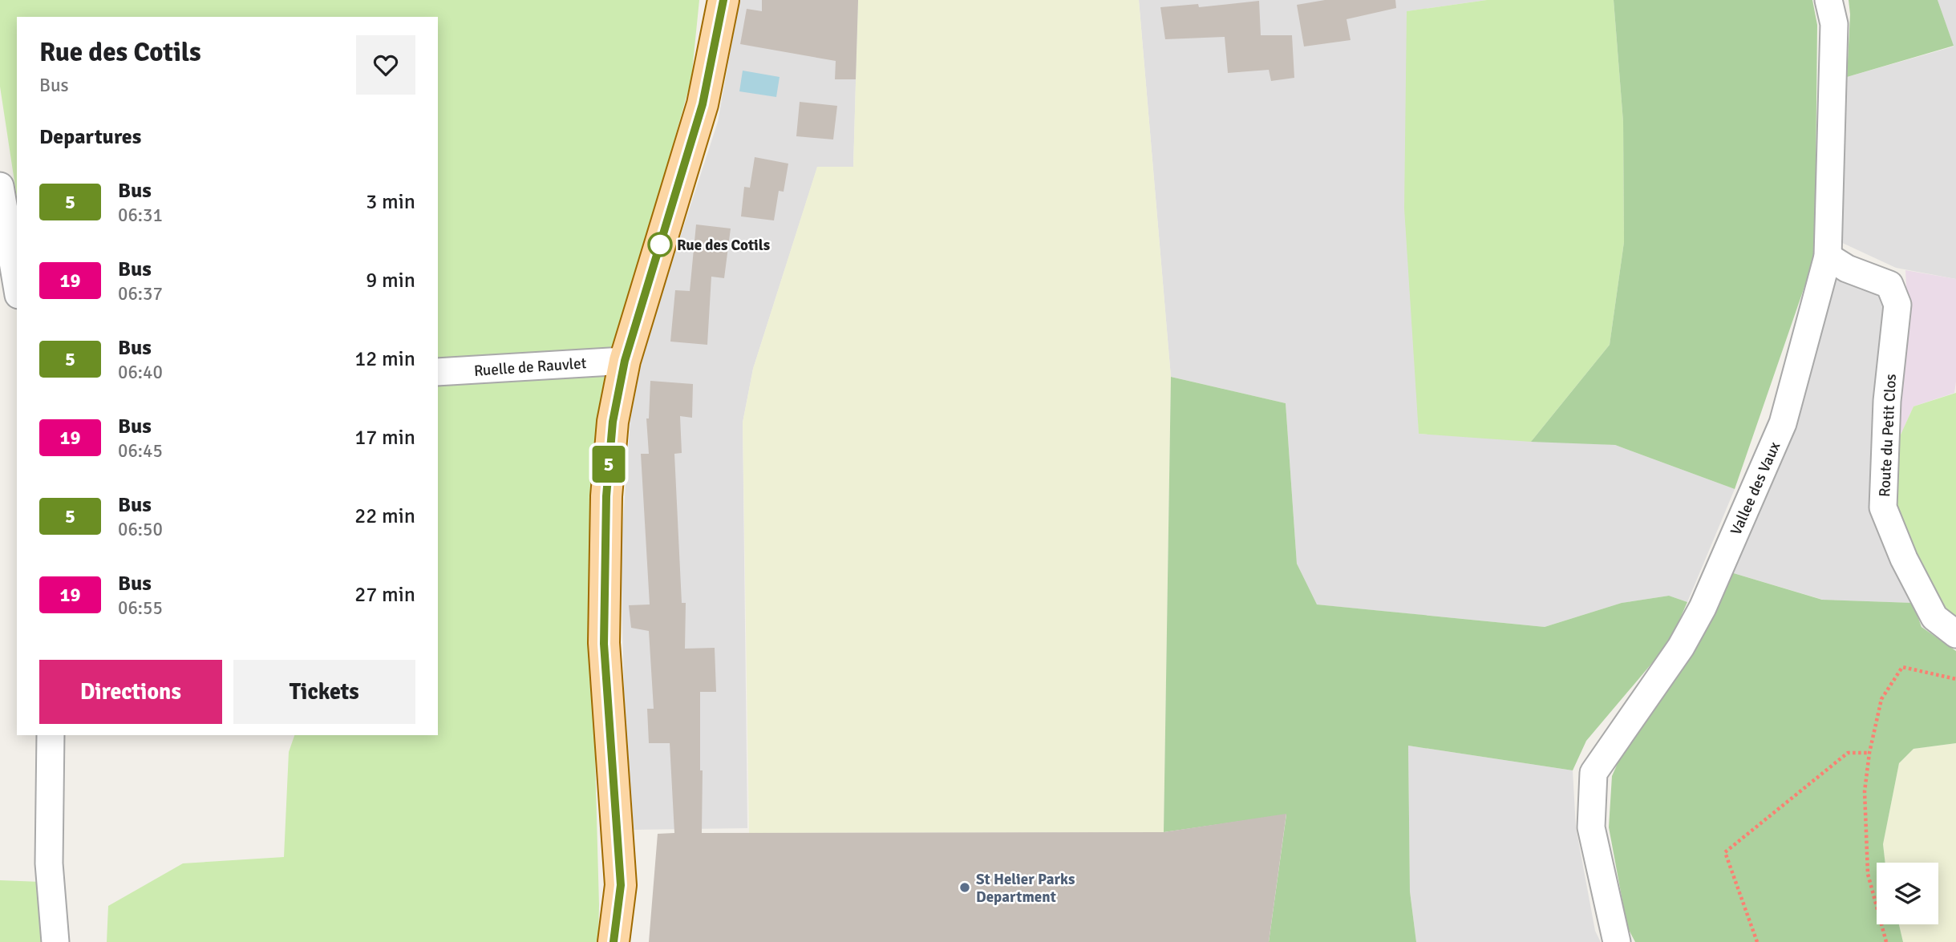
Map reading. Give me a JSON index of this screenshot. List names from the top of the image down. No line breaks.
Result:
{"streets":{"street":["Ruelle de Rauvlet","Route du Petit Clos","Vallee des Vaux"]},"crossings":[["Route du Petit Clos","Vallee des Vaux"]],"places":["Rue des Cotils","St Helier Parks Department"],"lines":["bus line 5"],"page":{"on_map":"5","heading":[["Rue des Cotils","Bus"],"Departures"],"list":[{"mark":"5","name":"Bus","note":"06:31","value":"3 min"},{"mark":"19","name":"Bus","note":"06:37","value":"9 min"},{"mark":"5","name":"Bus","note":"06:40","value":"12 min"},{"mark":"19","name":"Bus","note":"06:45","value":"17 min"},{"mark":"5","name":"Bus","note":"06:50","value":"22 min"},{"mark":"19","name":"Bus","note":"06:55","value":"27 min"}],"buttons":["Directions","Tickets"]}}
